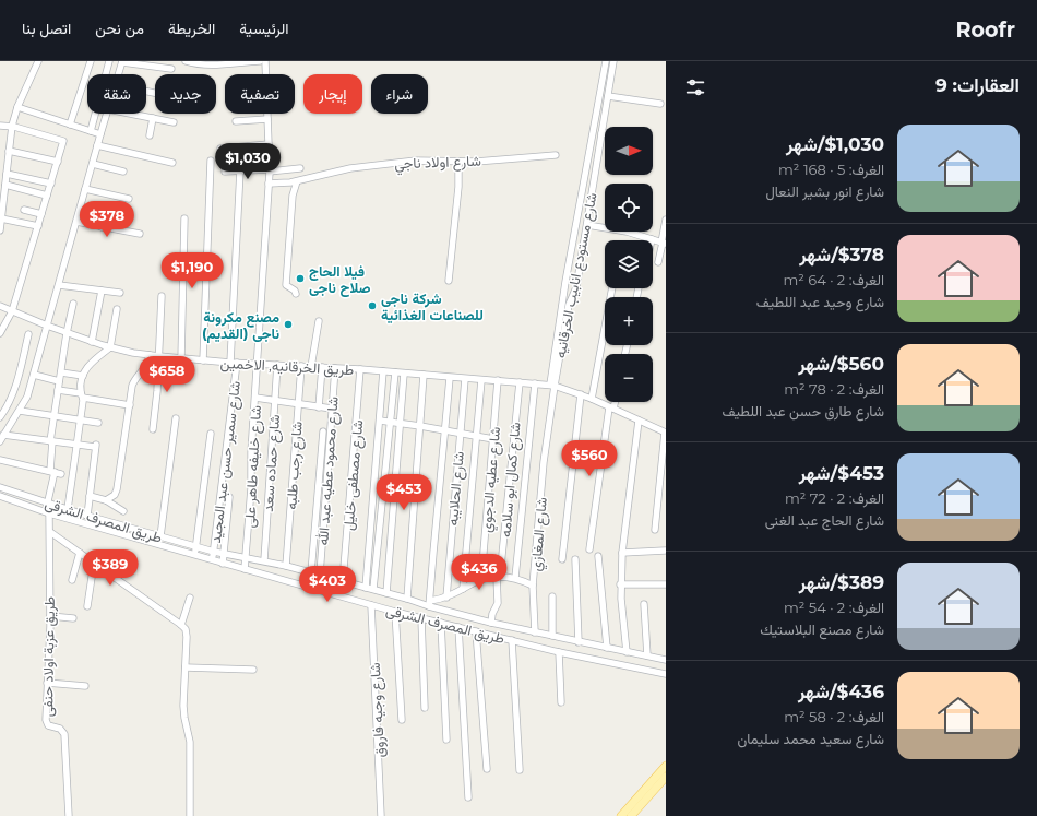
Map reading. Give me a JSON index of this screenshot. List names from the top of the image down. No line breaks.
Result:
{"streets":{"street":["شارع اولاد ناجي","شارع مستودع انابيب الخرقانيه","طريق الخرقانيه, الاخمين","شارع سمير حسن عبد المجيد","شارع حماده سعد","شارع رجب طلبه","شارع خليفه طاهر على","شارع محمود عطيه عبد الله","شارع مصطفى خليل","شارع عطيه الدجوي","شارع كمال ابو سلامه","شارع الحلايبه","طريق المصرف الشرقى","شارع المغازي","طريق عزبة اولاد حنفى","شارع وجيه فاروق"]},"crossings":[["شارع اولاد ناجي","شارع خليفه طاهر على"],["شارع مستودع انابيب الخرقانيه","طريق الخرقانيه, الاخمين"],["شارع مستودع انابيب الخرقانيه","شارع المغازي"],["طريق الخرقانيه, الاخمين","شارع سمير حسن عبد المجيد"],["طريق الخرقانيه, الاخمين","شارع حماده سعد"],["طريق الخرقانيه, الاخمين","شارع رجب طلبه"],["طريق الخرقانيه, الاخمين","شارع خليفه طاهر على"],["طريق الخرقانيه, الاخمين","شارع محمود عطيه عبد الله"],["طريق الخرقانيه, الاخمين","شارع مصطفى خليل"],["طريق الخرقانيه, الاخمين","شارع عطيه الدجوي"],["طريق الخرقانيه, الاخمين","شارع كمال ابو سلامه"],["طريق الخرقانيه, الاخمين","شارع الحلايبه"],["طريق الخرقانيه, الاخمين","شارع المغازي"],["طريق الخرقانيه, الاخمين","طريق عزبة اولاد حنفى"],["شارع سمير حسن عبد المجيد","طريق المصرف الشرقى"],["شارع حماده سعد","شارع مصطفى خليل"],["شارع حماده سعد","طريق المصرف الشرقى"],["شارع رجب طلبه","شارع مصطفى خليل"],["شارع رجب طلبه","طريق المصرف الشرقى"],["شارع خليفه طاهر على","شارع مصطفى خليل"],["شارع خليفه طاهر على","طريق المصرف الشرقى"],["شارع محمود عطيه عبد الله","شارع مصطفى خليل"],["شارع محمود عطيه عبد الله","طريق المصرف الشرقى"],["شارع مصطفى خليل","طريق المصرف الشرقى"],["شارع كمال ابو سلامه","طريق المصرف الشرقى"],["طريق المصرف الشرقى","شارع المغازي"],["طريق المصرف الشرقى","طريق عزبة اولاد حنفى"],["طريق المصرف الشرقى","شارع وجيه فاروق"]],"places":["فيلا الحاج صلاح ناجى","شركة ناجى للصناعات الغذائية","مصنع مكرونة ناجى (القديم)"],"north":"right","page":{"header":"Roofr","nav":["الرئيسية","الخريطة","من نحن","اتصل بنا"],"heading":"العقارات: 9","chip":["شراء","إيجار","تصفية","جديد","شقة"],"list":[{"name":"$1,030/شهر","note":"الغرف: 5 · 168 m² · شارع انور بشير النعال"},{"name":"$378/شهر","note":"الغرف: 2 · 64 m² · شارع وحيد عبد اللطيف"},{"name":"$560/شهر","note":"الغرف: 2 · 78 m² · شارع طارق حسن عبد اللطيف"},{"name":"$453/شهر","note":"الغرف: 2 · 72 m² · شارع الحاج عبد الغنى"},{"name":"$389/شهر","note":"الغرف: 2 · 54 m² · شارع مصنع البلاستيك"},{"name":"$436/شهر","note":"الغرف: 2 · 58 m² · شارع سعيد محمد سليمان"}],"map_buttons":["+","−"],"price":["$1,030","$378","$1,190","$658","$560","$453","$389","$436","$403"]}}
